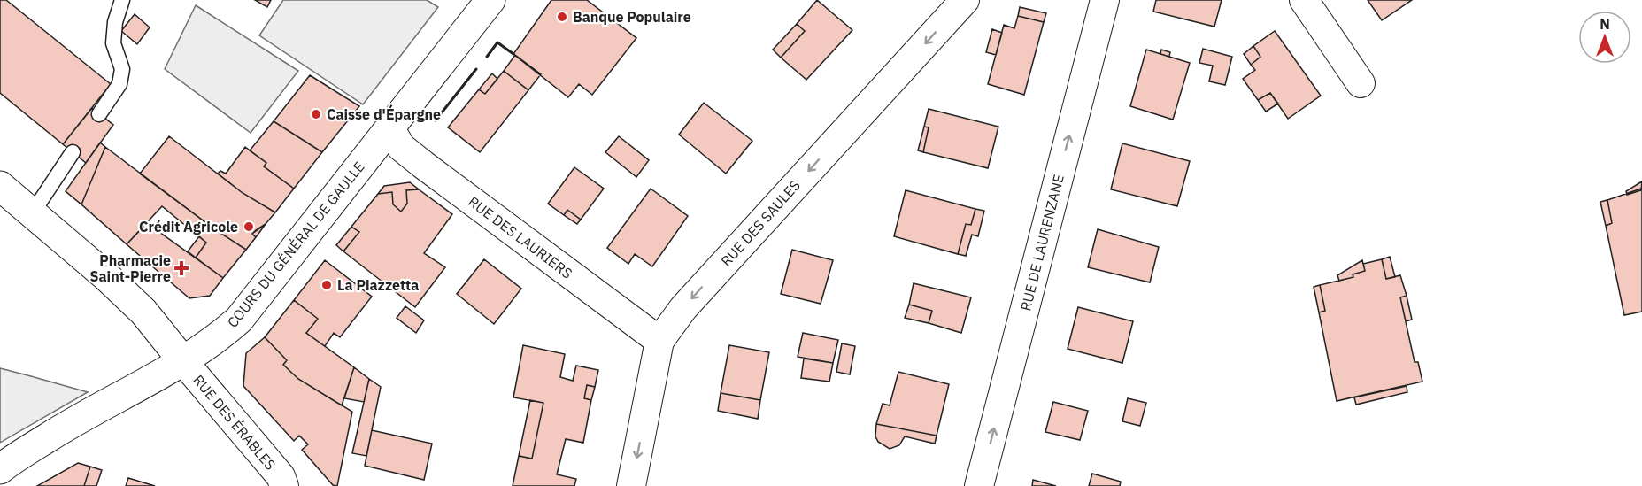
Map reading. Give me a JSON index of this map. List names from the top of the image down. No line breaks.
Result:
{"streets":{"main road":["COURS DU GÉNÉRAL DE GAULLE"],"street":["RUE DES SAULES","RUE DES LAURIERS","RUE DE LAURENZANE","RUE DES ÉRABLES"]},"crossings":[["RUE DES SAULES","RUE DES LAURIERS"],["RUE DES LAURIERS","COURS DU GÉNÉRAL DE GAULLE"],["COURS DU GÉNÉRAL DE GAULLE","RUE DES ÉRABLES"]],"one_way":["RUE DES SAULES","RUE DE LAURENZANE"],"places":{"other":["Banque Populaire","Caisse d'Épargne","Crédit Agricole","La Piazzetta"],"health":["Pharmacie Saint-Pierre"]},"north":"top"}
